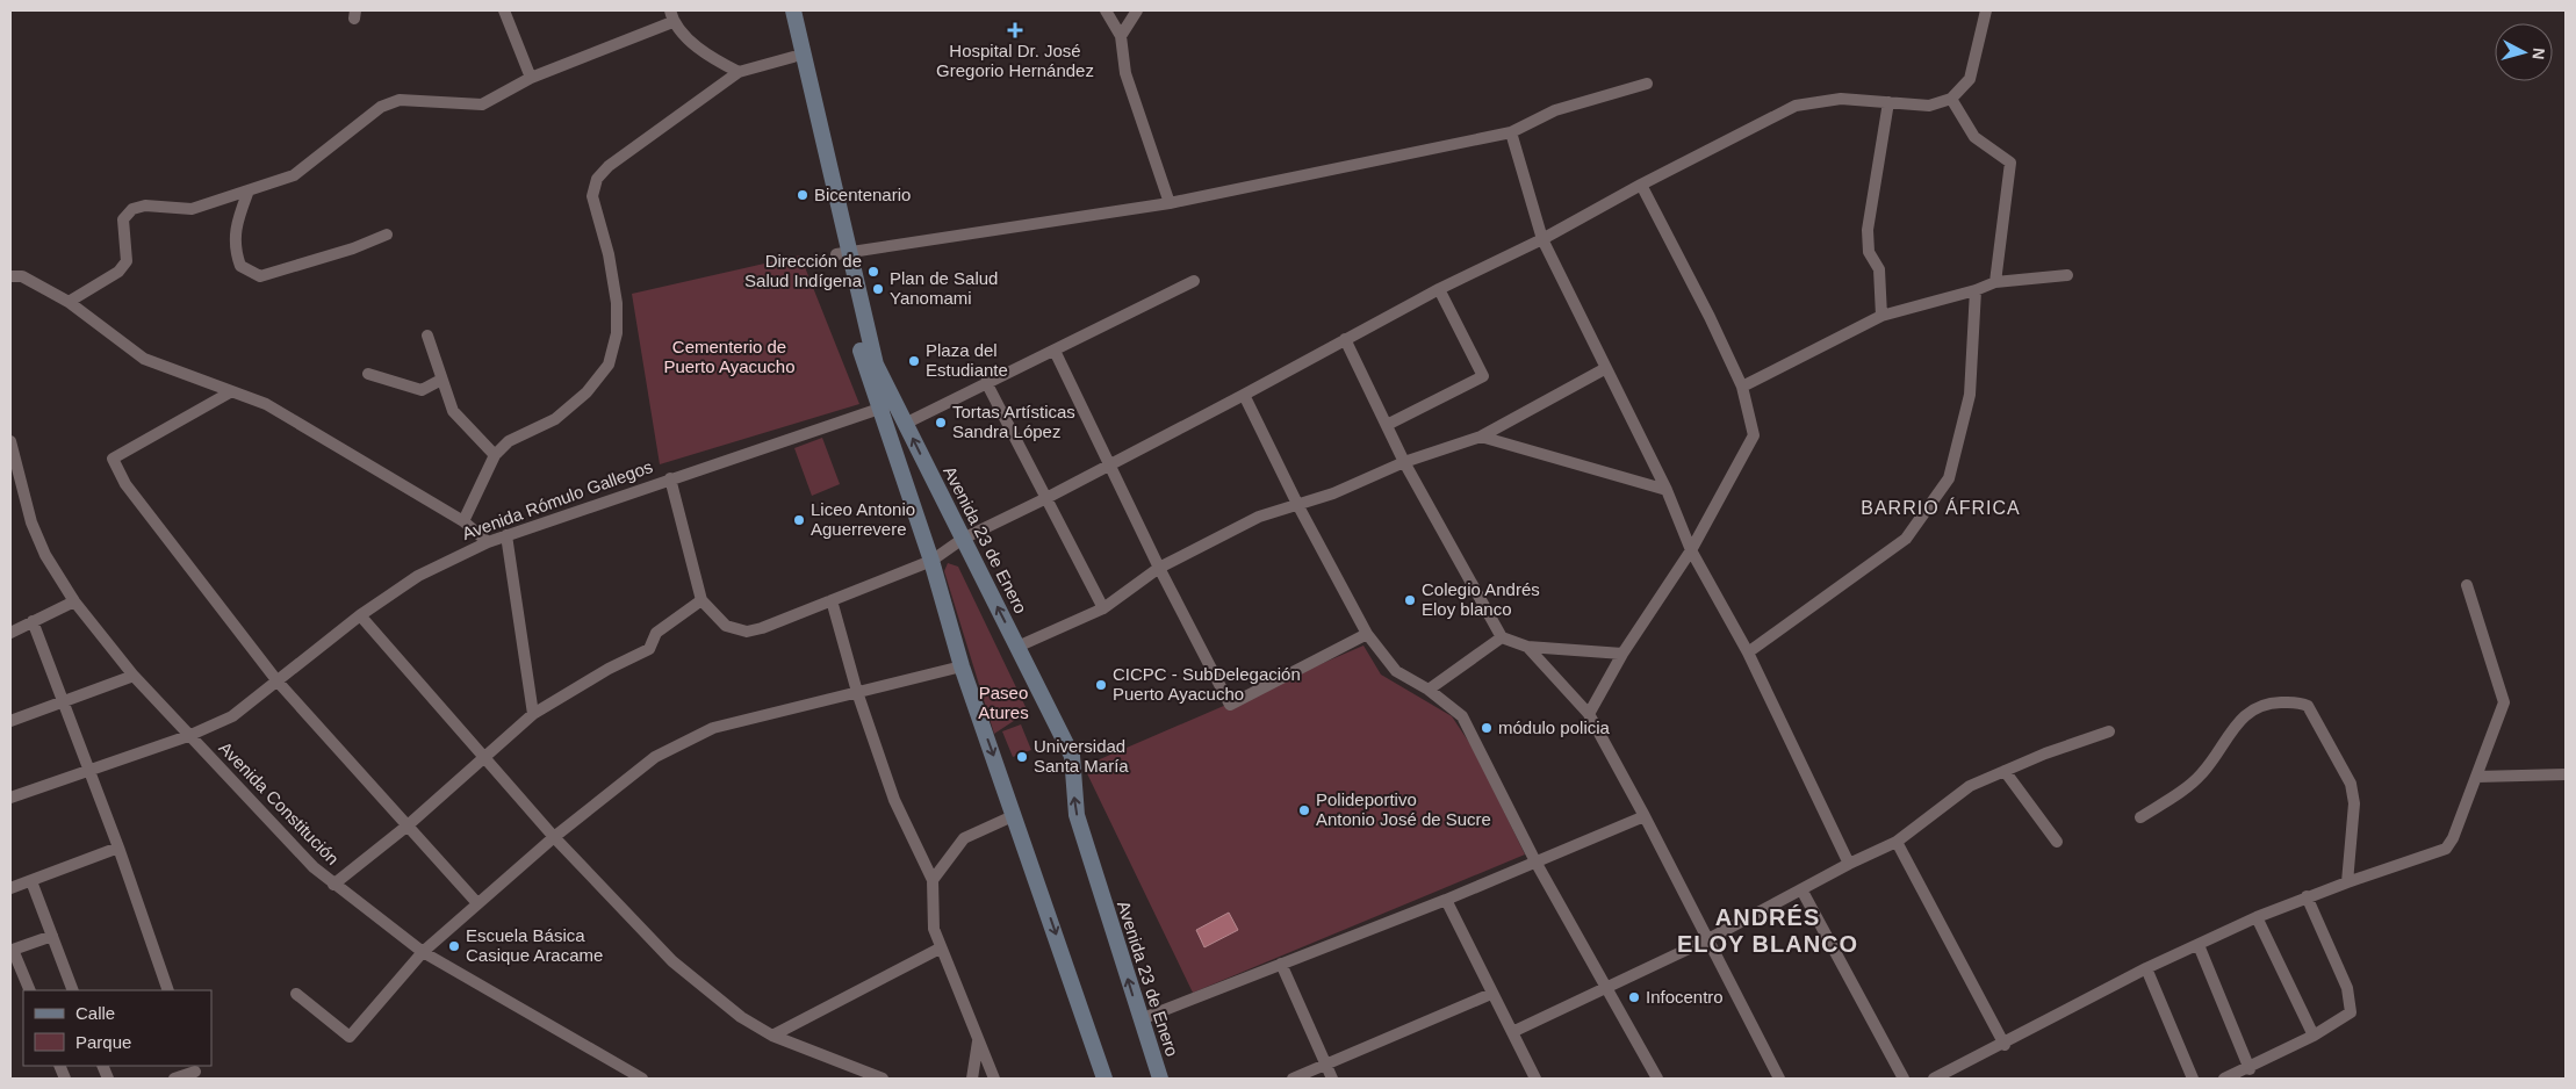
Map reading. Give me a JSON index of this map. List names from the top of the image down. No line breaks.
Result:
{"streets":{"main road":["Avenida 23 de Enero"],"street":["Avenida Rómulo Gallegos","Avenida Constitución"]},"crossings":[["Avenida Rómulo Gallegos","Avenida 23 de Enero"],["Avenida Rómulo Gallegos","Avenida Constitución"]],"districts":["BARRIO ÁFRICA","ANDRÉS ELOY BLANCO"],"parks":["Cementerio de Puerto Ayacucho","Paseo Atures"],"places":{"health":["Hospital Dr. José Gregorio Hernández"],"other":["Bicentenario","Dirección de Salud Indígena","Plan de Salud Yanomami","Plaza del Estudiante","Tortas Artísticas Sandra López","Liceo Antonio Aguerrevere","Colegio Andrés Eloy blanco","CICPC - SubDelegación Puerto Ayacucho","módulo policia","Universidad Santa María","Polideportivo Antonio José de Sucre","Escuela Básica Casique Aracame","Infocentro"]},"legend":["Calle","Parque"],"north":"right"}
